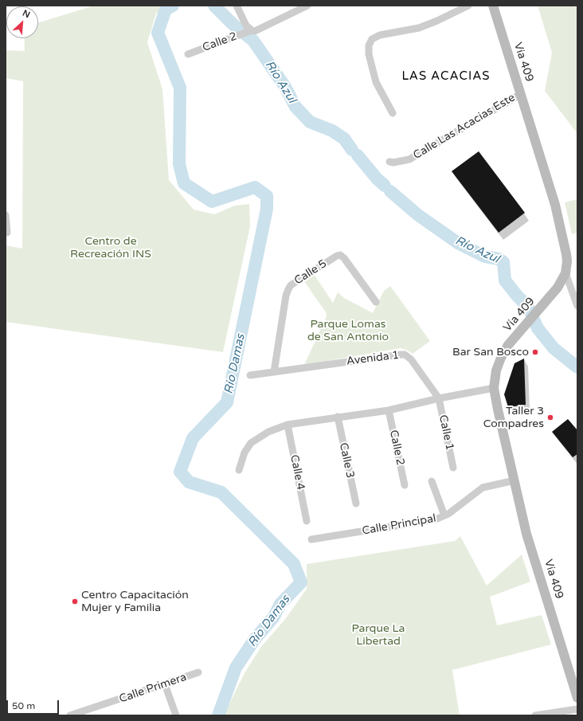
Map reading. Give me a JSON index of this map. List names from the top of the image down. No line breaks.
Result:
{"streets":{"street":["Calle 2","Vía 409","Calle Las Acacias Este","Calle 5","Avenida 1","Calle 1","Calle 3","Calle 4","Calle Principal","Calle Primera"]},"crossings":[["Vía 409","Calle Las Acacias Este"],["Vía 409","Calle Principal"],["Calle 5","Avenida 1"],["Avenida 1","Calle 1"]],"districts":["LAS ACACIAS"],"water":["Río Azul","Río Damas"],"parks":["Centro de Recreación INS","Parque Lomas de San Antonio","Parque La Libertad"],"places":["Bar San Bosco","Taller 3 Compadres","Centro Capacitación Mujer y Familia"],"scale_bar":"50 m","north":"top right"}
